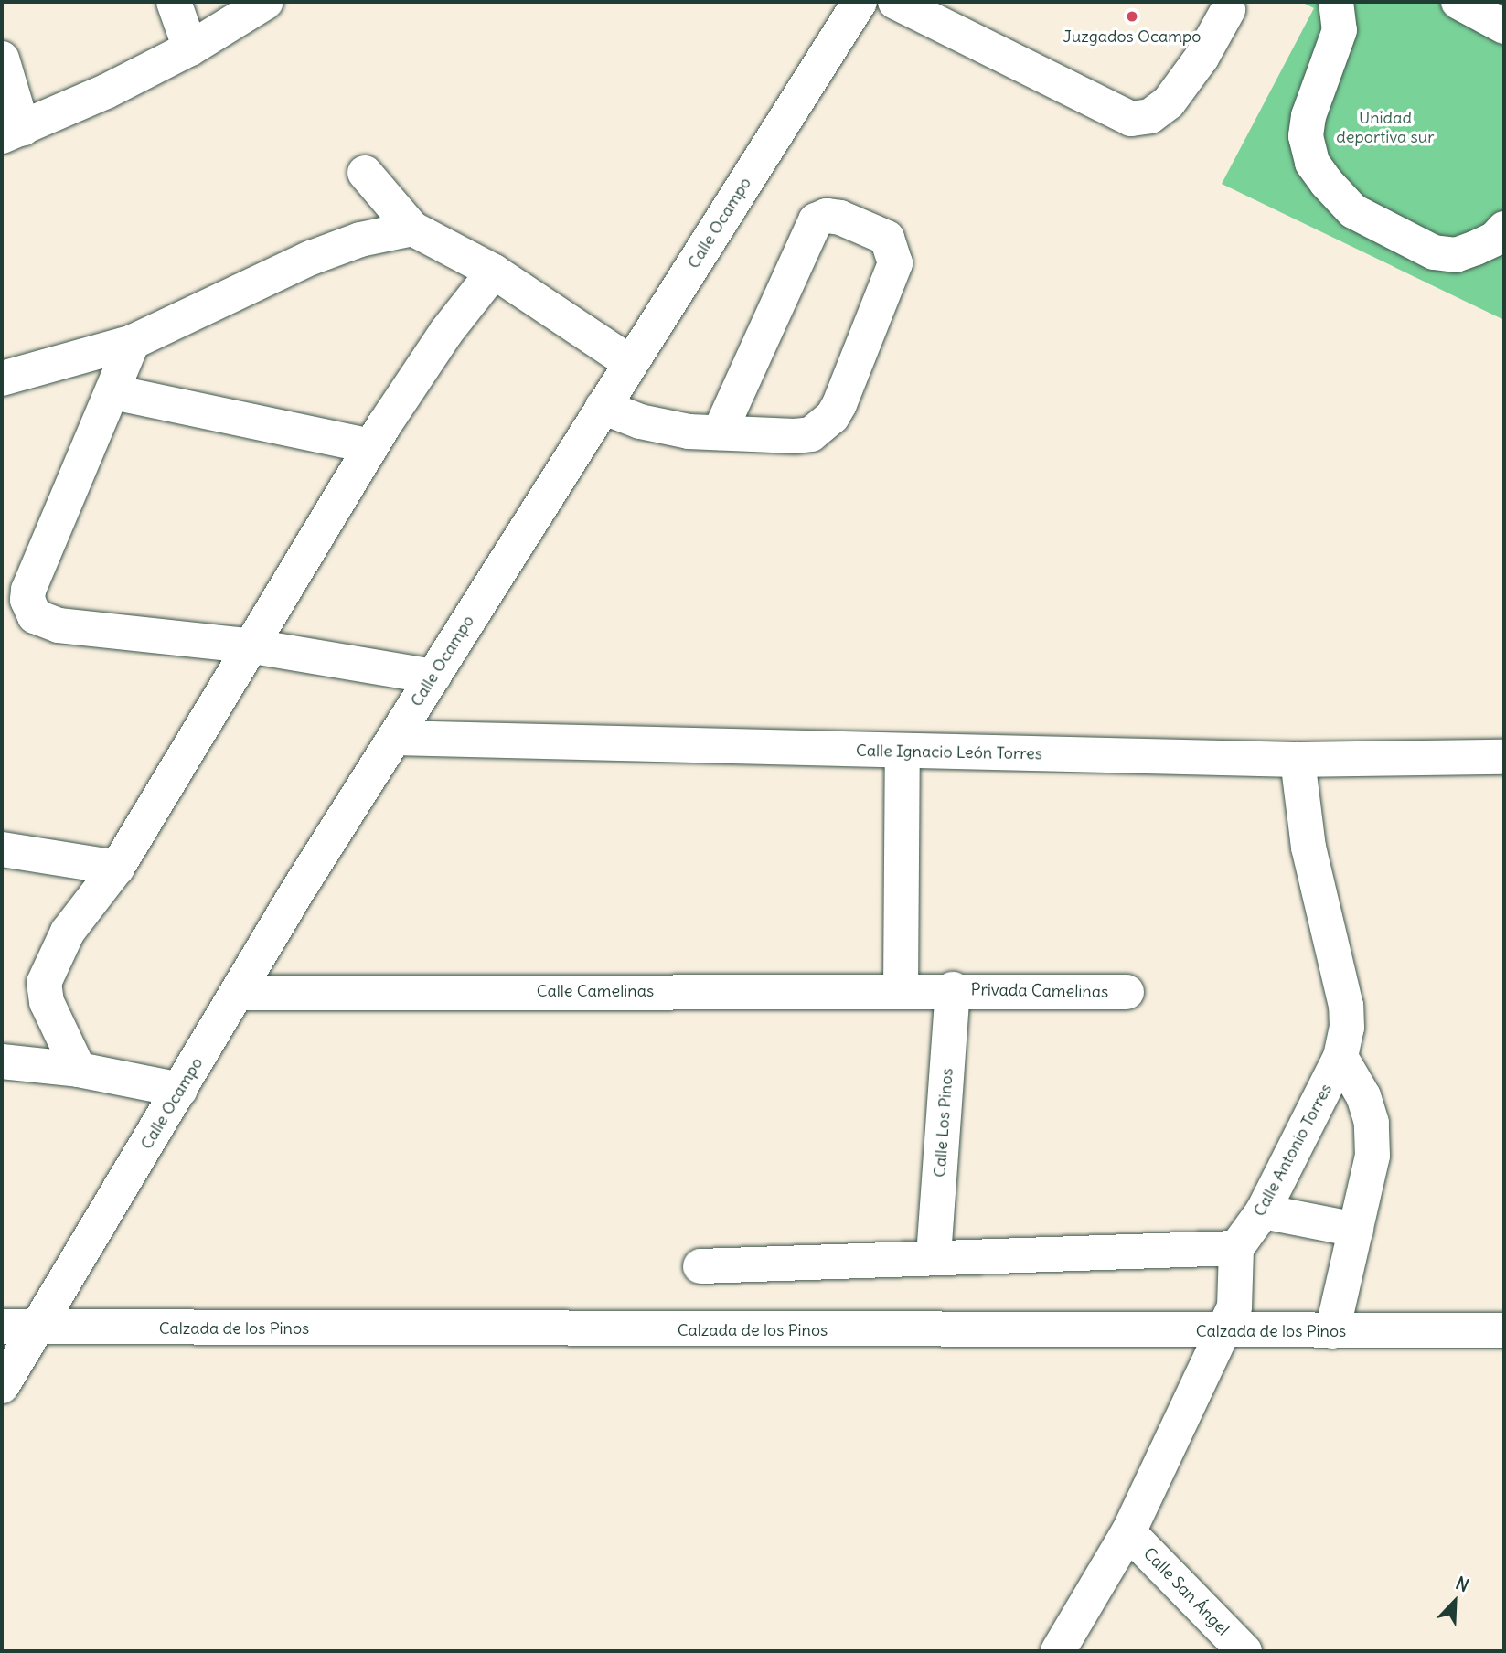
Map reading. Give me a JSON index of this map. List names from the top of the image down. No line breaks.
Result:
{"streets":{"street":["Calle Ocampo","Calle Ignacio León Torres","Calle Camelinas","Privada Camelinas","Calle Los Pinos","Calle Antonio Torres","Calzada de los Pinos","Calle San Ángel"]},"crossings":[["Calle Ocampo","Calle Ignacio León Torres"],["Calle Ocampo","Calle Camelinas"],["Calle Ocampo","Calzada de los Pinos"],["Calle Ignacio León Torres","Calle Antonio Torres"],["Calle Camelinas","Privada Camelinas"],["Calle Camelinas","Calle Los Pinos"],["Privada Camelinas","Calle Los Pinos"]],"parks":["Unidad deportiva sur"],"places":["Juzgados Ocampo"],"north":"top right"}
